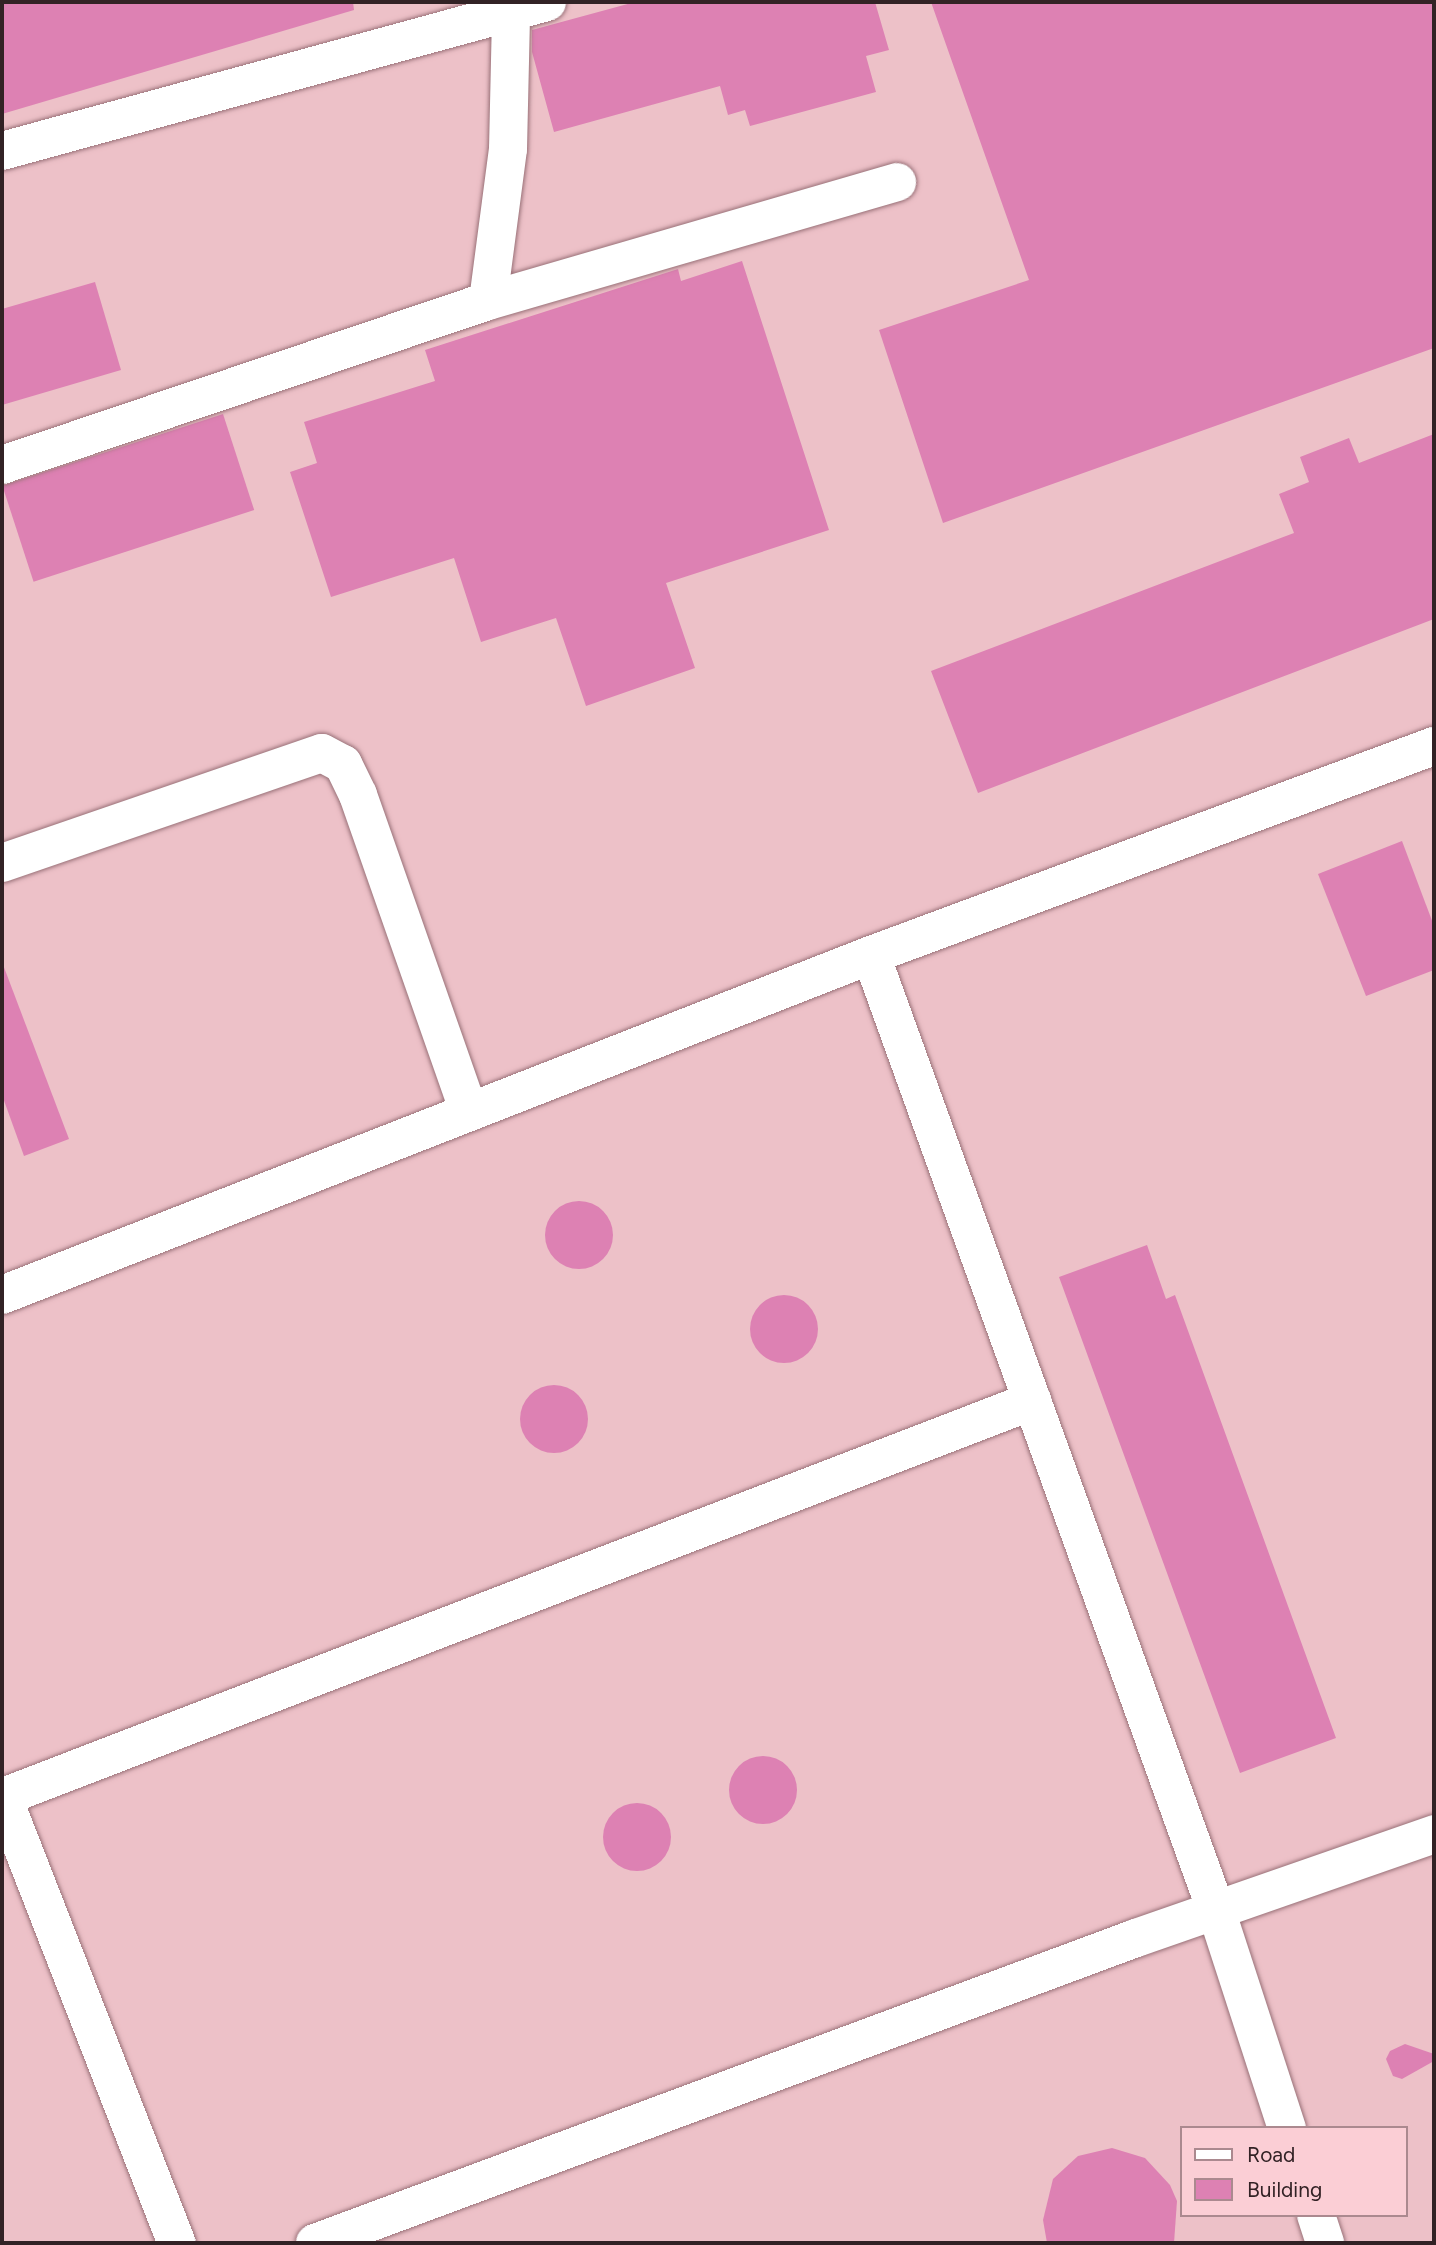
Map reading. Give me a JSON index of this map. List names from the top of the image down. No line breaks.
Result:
{"legend":["Road","Building"]}
